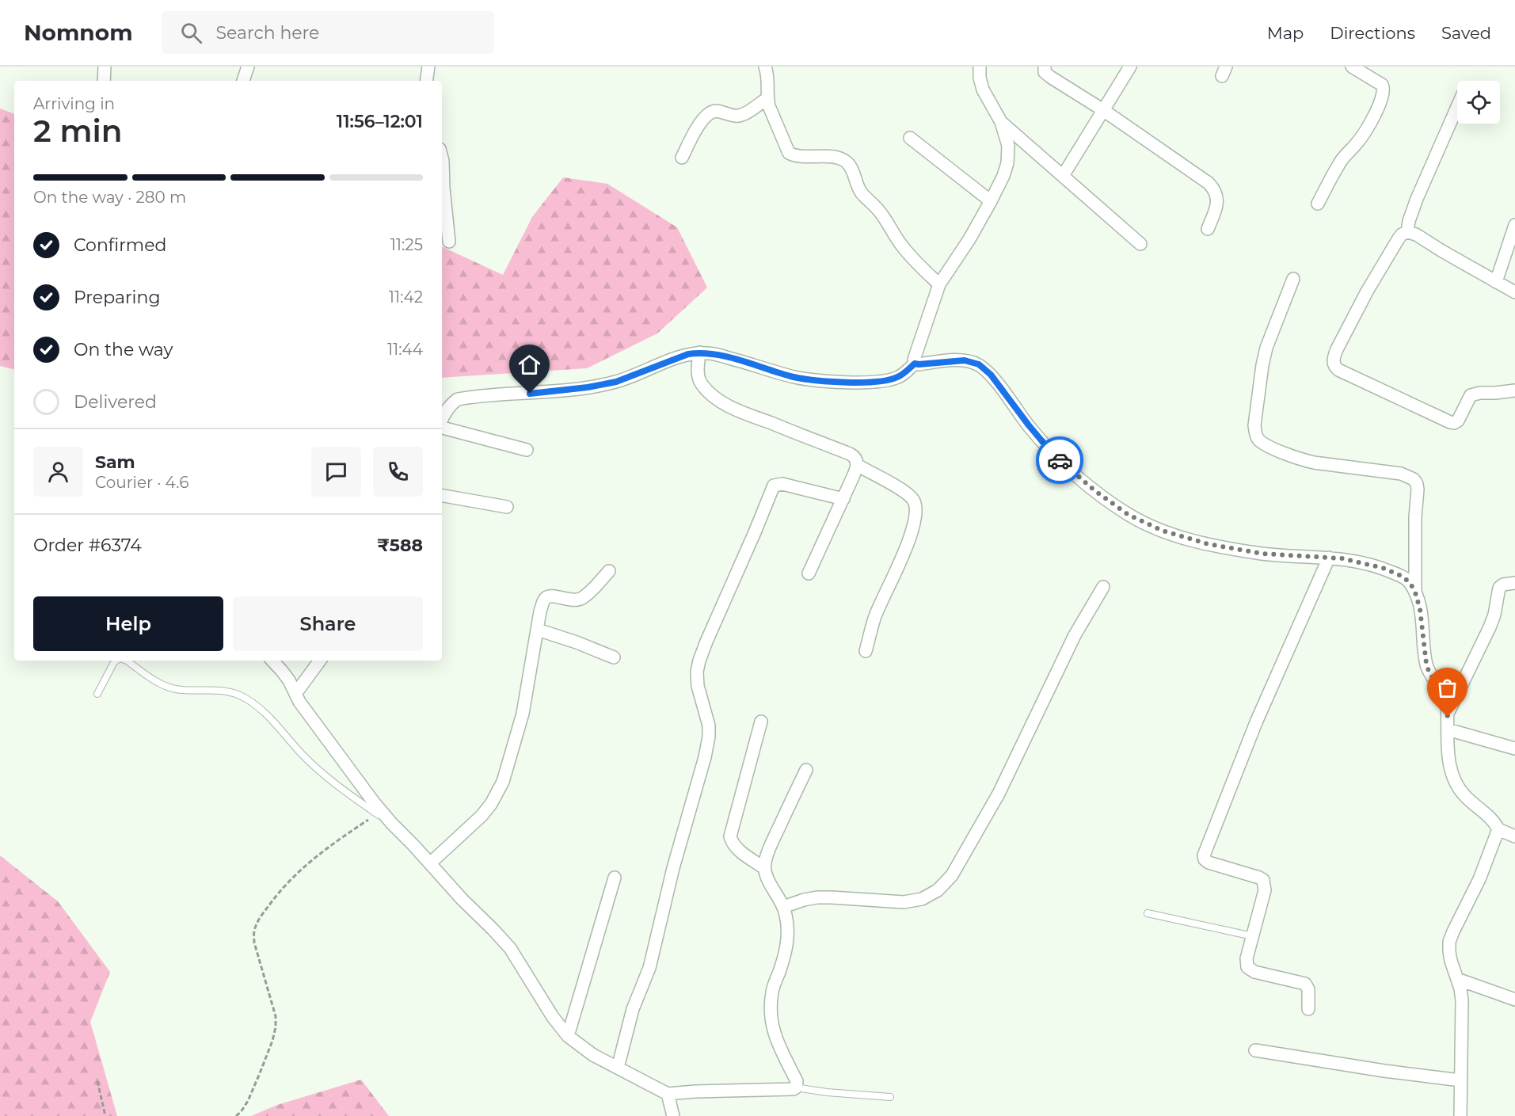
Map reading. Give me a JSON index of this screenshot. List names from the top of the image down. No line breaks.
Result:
{"page":{"header":"Nomnom","search":"Search here","nav":["Map","Directions","Saved"],"heading":["2 min","Arriving in","11:56–12:01"],"panel":["Sam","Courier · 4.6","Order #6374","₹588"],"bar":"On the way · 280 m","list":[["Confirmed","11:25"],["Preparing","11:42"],["On the way","11:44"],"Delivered"],"buttons":["Help","Share"]}}
